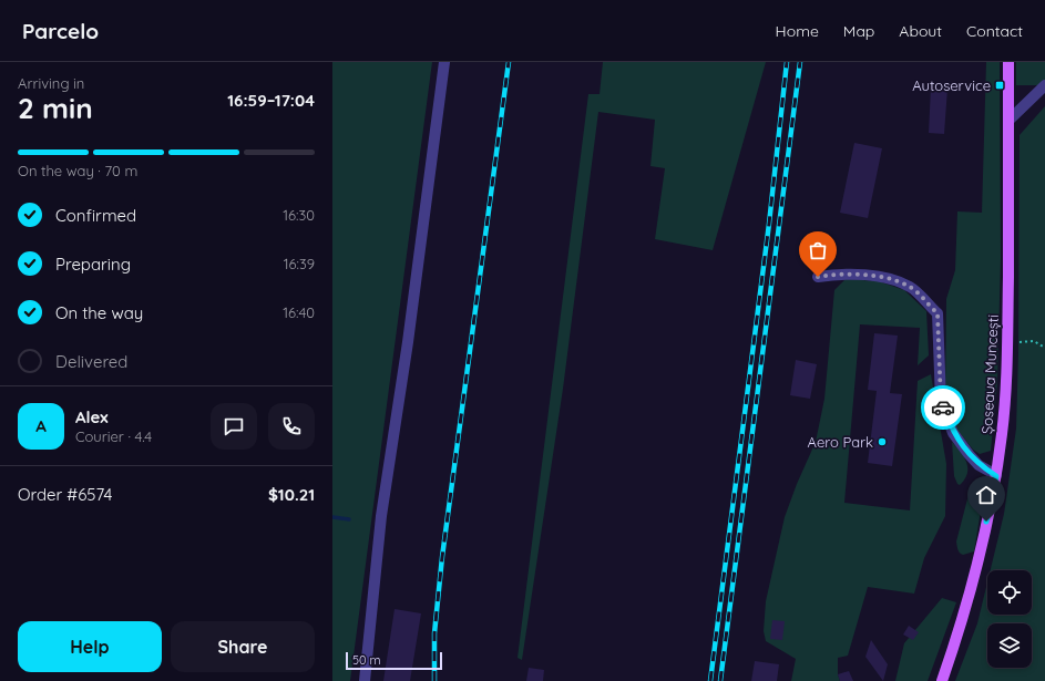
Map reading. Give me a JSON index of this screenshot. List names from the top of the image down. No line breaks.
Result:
{"streets":{"main road":["Șoseaua Muncești"]},"places":{"transit":["Autoservice"],"other":["Aero Park"]},"scale_bar":"50 m","page":{"header":"Parcelo","nav":["Home","Map","About","Contact"],"heading":["2 min","Arriving in","16:59–17:04"],"panel":["Alex","Courier · 4.4","Order #6574","$10.21"],"bar":"On the way · 70 m","list":[["Confirmed","16:30"],["Preparing","16:39"],["On the way","16:40"],"Delivered"],"round":"A","buttons":["Help","Share"],"scale":"50 m"}}
